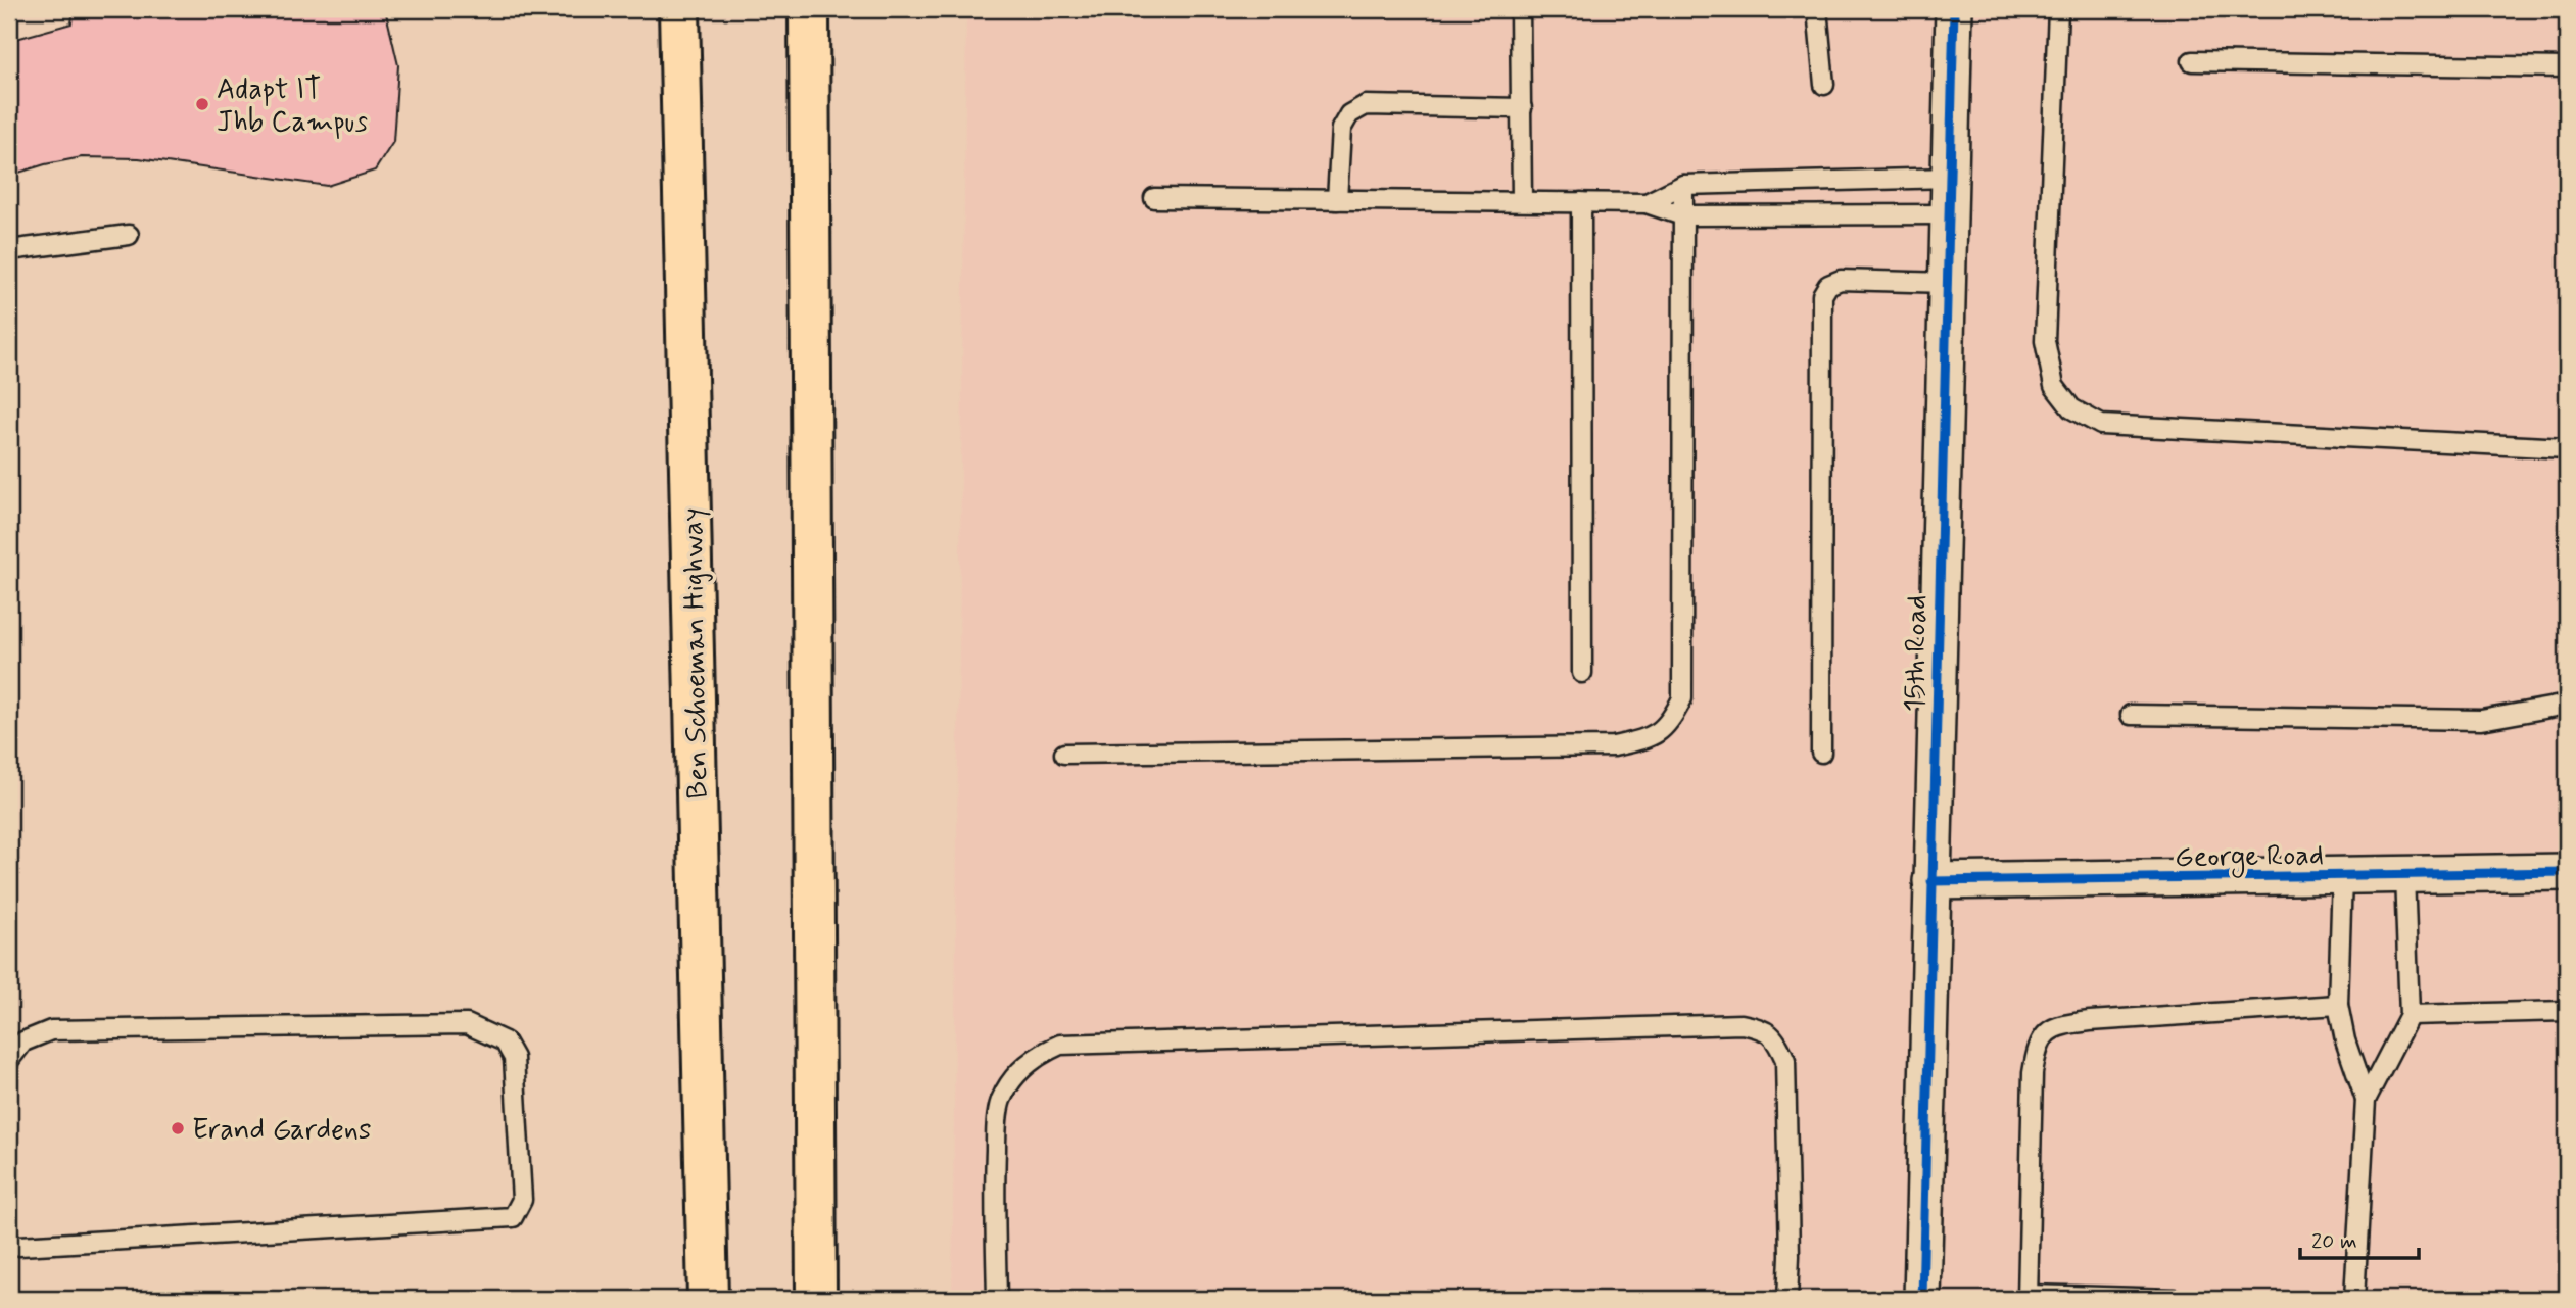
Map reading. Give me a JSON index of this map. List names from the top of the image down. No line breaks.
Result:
{"streets":{"highway":["Ben Schoeman Highway"],"street":["15th Road","George Road"]},"crossings":[["15th Road","George Road"]],"places":["Adapt IT Jhb Campus","Erand Gardens"],"scale_bar":"20 m"}
